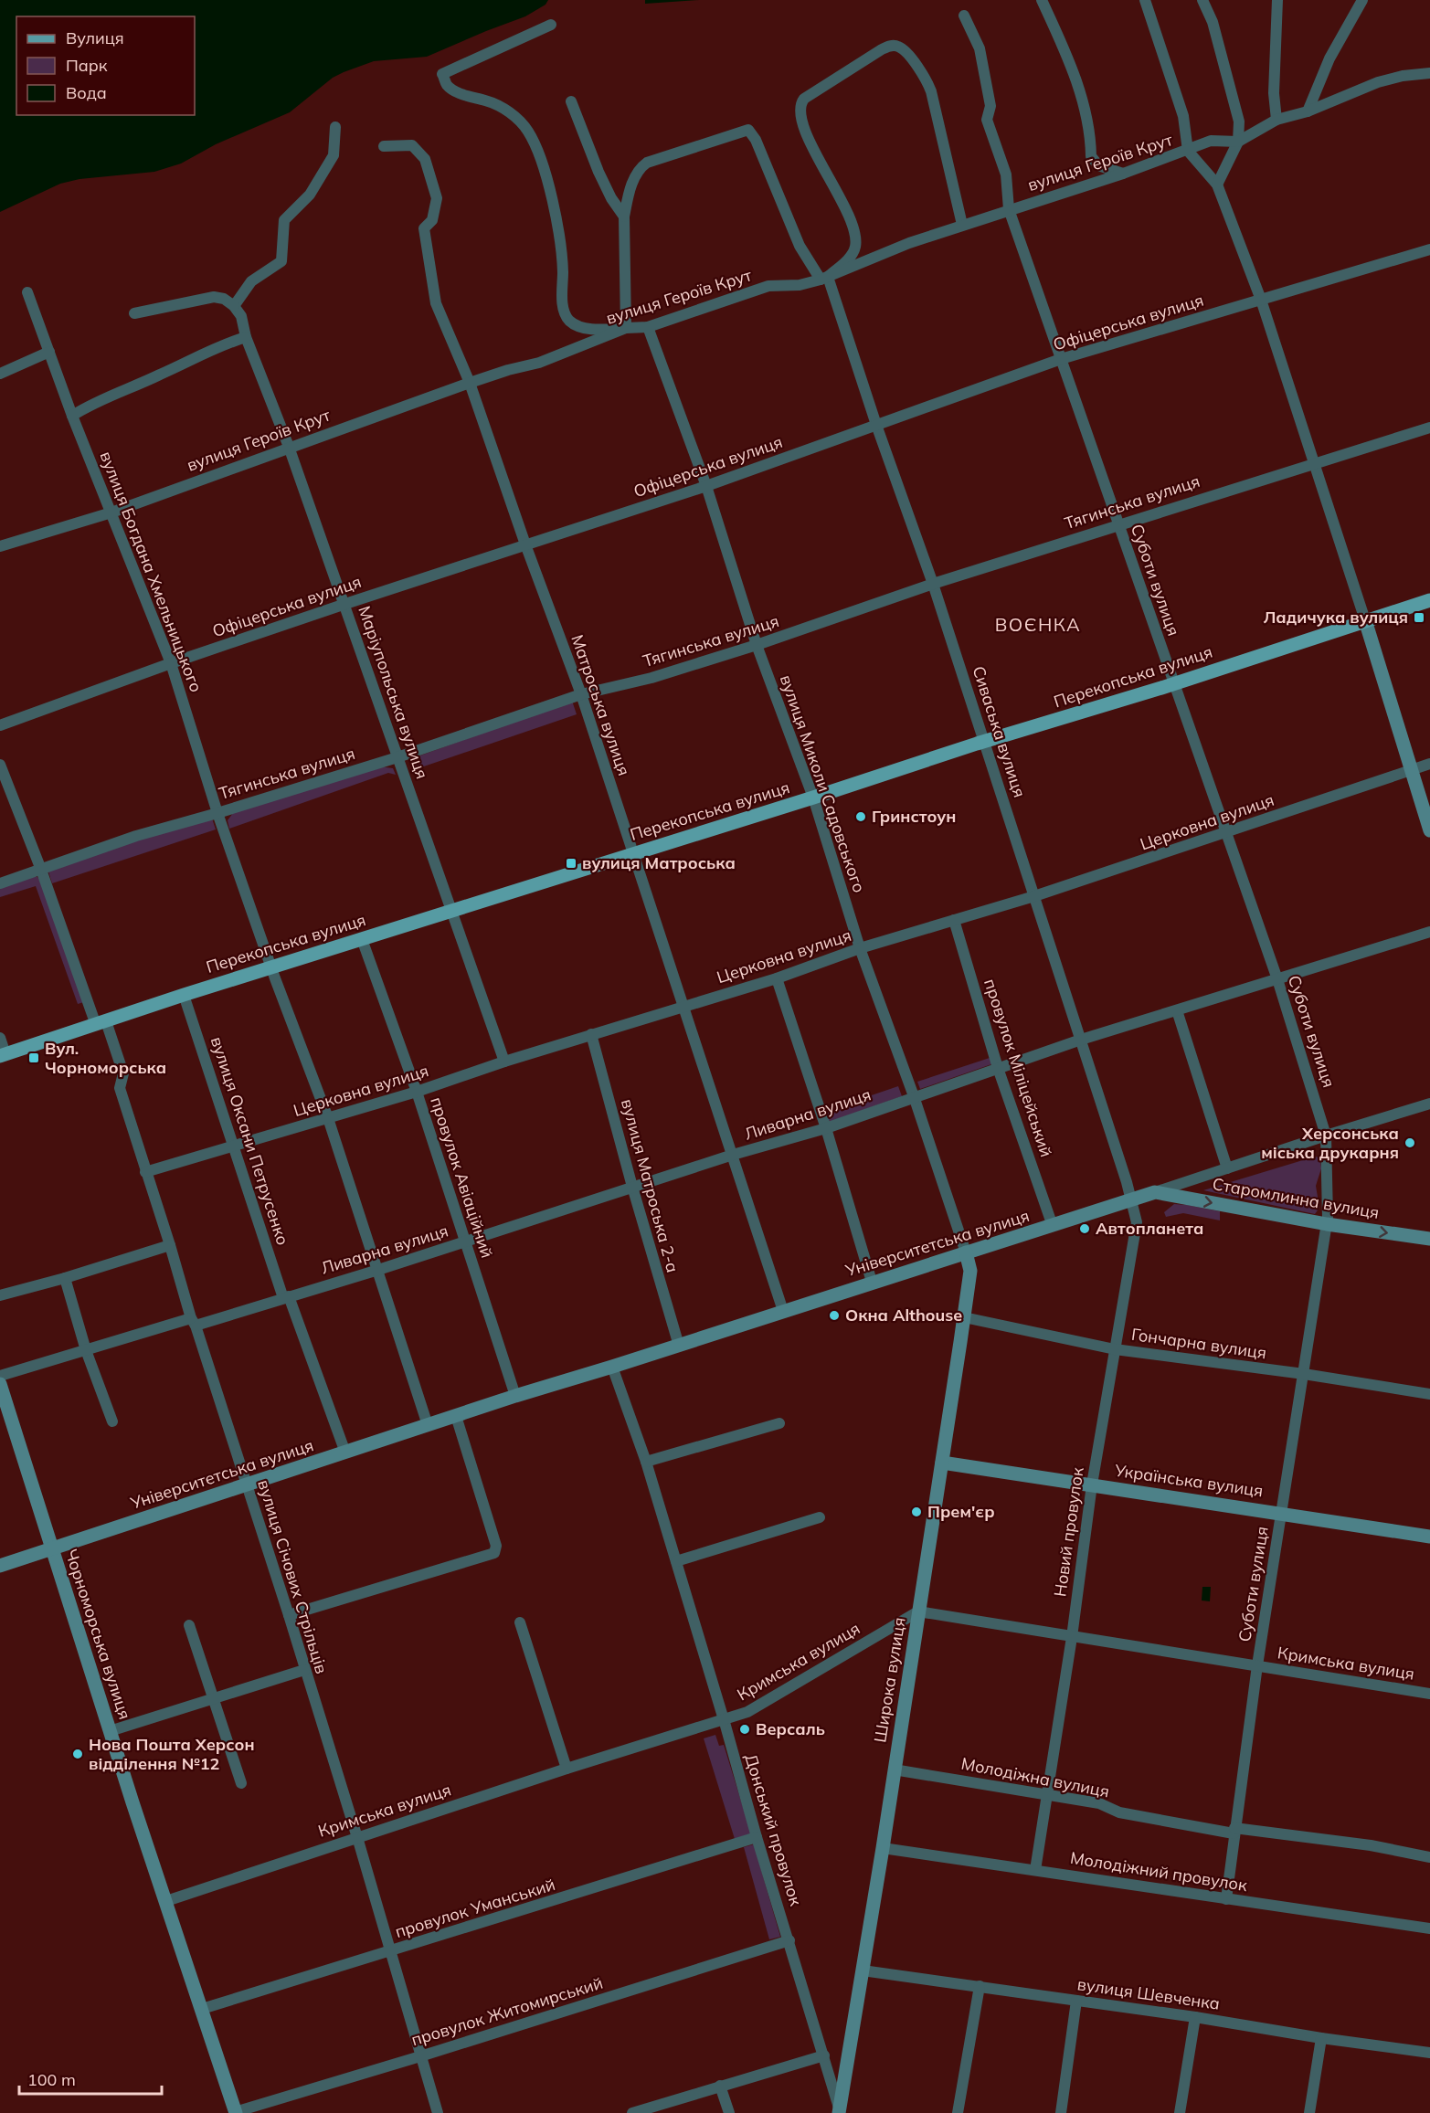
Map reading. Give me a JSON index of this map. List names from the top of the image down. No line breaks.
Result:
{"streets":{"main road":["Перекопська вулиця"],"street":["вулиця Героїв Крут","Офіцерська вулиця","Тягинська вулиця","вулиця Богдана Хмельницького","Суботи вулиця","Маріупольська вулиця","Матроська вулиця","Сиваська вулиця","вулиця Миколи Садовського","Церковна вулиця","провулок Міліцейський","Ливарна вулиця","вулиця Оксани Петрусенко","провулок Авіаційний","вулиця Матроська 2-а","Старомлинна вулиця","Університетська вулиця","Гончарна вулиця","Українська вулиця","Новий провулок","вулиця Січових Стрільців","Чорноморська вулиця","Кримська вулиця","Широка вулиця","Молодіжна вулиця","Донський провулок","Молодіжний провулок","провулок Уманський","вулиця Шевченка","провулок Житомирський"]},"crossings":[["вулиця Героїв Крут","вулиця Богдана Хмельницького"],["вулиця Героїв Крут","Суботи вулиця"],["вулиця Героїв Крут","Маріупольська вулиця"],["вулиця Героїв Крут","Матроська вулиця"],["вулиця Героїв Крут","Сиваська вулиця"],["вулиця Героїв Крут","вулиця Миколи Садовського"],["Офіцерська вулиця","вулиця Богдана Хмельницького"],["Офіцерська вулиця","Суботи вулиця"],["Офіцерська вулиця","Маріупольська вулиця"],["Офіцерська вулиця","Матроська вулиця"],["Офіцерська вулиця","Сиваська вулиця"],["Офіцерська вулиця","вулиця Миколи Садовського"],["Тягинська вулиця","вулиця Богдана Хмельницького"],["Тягинська вулиця","Суботи вулиця"],["Тягинська вулиця","Маріупольська вулиця"],["Тягинська вулиця","Матроська вулиця"],["Тягинська вулиця","Сиваська вулиця"],["Тягинська вулиця","вулиця Миколи Садовського"],["Тягинська вулиця","вулиця Січових Стрільців"],["вулиця Богдана Хмельницького","Перекопська вулиця"],["вулиця Богдана Хмельницького","Церковна вулиця"],["вулиця Богдана Хмельницького","Ливарна вулиця"],["вулиця Богдана Хмельницького","Університетська вулиця"],["Суботи вулиця","Перекопська вулиця"],["Суботи вулиця","Церковна вулиця"],["Суботи вулиця","Ливарна вулиця"],["Суботи вулиця","Старомлинна вулиця"],["Суботи вулиця","Університетська вулиця"],["Суботи вулиця","Гончарна вулиця"],["Суботи вулиця","Українська вулиця"],["Суботи вулиця","Кримська вулиця"],["Суботи вулиця","Молодіжна вулиця"],["Суботи вулиця","Молодіжний провулок"],["Перекопська вулиця","Маріупольська вулиця"],["Перекопська вулиця","Матроська вулиця"],["Перекопська вулиця","Сиваська вулиця"],["Перекопська вулиця","вулиця Миколи Садовського"],["Перекопська вулиця","вулиця Оксани Петрусенко"],["Перекопська вулиця","провулок Авіаційний"],["Перекопська вулиця","вулиця Січових Стрільців"],["Маріупольська вулиця","Церковна вулиця"],["Матроська вулиця","Церковна вулиця"],["Матроська вулиця","Ливарна вулиця"],["Матроська вулиця","Університетська вулиця"],["Сиваська вулиця","Церковна вулиця"],["Сиваська вулиця","Ливарна вулиця"],["Сиваська вулиця","Університетська вулиця"],["Сиваська вулиця","Новий провулок"],["вулиця Миколи Садовського","Церковна вулиця"],["вулиця Миколи Садовського","Ливарна вулиця"],["вулиця Миколи Садовського","Університетська вулиця"],["вулиця Миколи Садовського","Широка вулиця"],["Церковна вулиця","провулок Міліцейський"],["Церковна вулиця","вулиця Оксани Петрусенко"],["Церковна вулиця","провулок Авіаційний"],["Церковна вулиця","вулиця Матроська 2-а"],["Церковна вулиця","вулиця Січових Стрільців"],["провулок Міліцейський","Ливарна вулиця"],["провулок Міліцейський","Університетська вулиця"],["Ливарна вулиця","вулиця Оксани Петрусенко"],["Ливарна вулиця","провулок Авіаційний"],["Ливарна вулиця","вулиця Матроська 2-а"],["Ливарна вулиця","вулиця Січових Стрільців"],["вулиця Оксани Петрусенко","Університетська вулиця"],["провулок Авіаційний","Університетська вулиця"],["вулиця Матроська 2-а","Університетська вулиця"],["Старомлинна вулиця","Університетська вулиця"],["Університетська вулиця","Новий провулок"],["Університетська вулиця","вулиця Січових Стрільців"],["Університетська вулиця","Чорноморська вулиця"],["Університетська вулиця","Широка вулиця"],["Університетська вулиця","Донський провулок"],["Гончарна вулиця","Новий провулок"],["Гончарна вулиця","Широка вулиця"],["Українська вулиця","Новий провулок"],["Українська вулиця","Широка вулиця"],["Новий провулок","Кримська вулиця"],["Новий провулок","Молодіжна вулиця"],["Новий провулок","Молодіжний провулок"],["вулиця Січових Стрільців","Кримська вулиця"],["вулиця Січових Стрільців","провулок Уманський"],["вулиця Січових Стрільців","провулок Житомирський"],["Чорноморська вулиця","Кримська вулиця"],["Чорноморська вулиця","провулок Уманський"],["Чорноморська вулиця","провулок Житомирський"],["Кримська вулиця","Широка вулиця"],["Кримська вулиця","Донський провулок"],["Широка вулиця","Молодіжна вулиця"],["Широка вулиця","Донський провулок"],["Широка вулиця","Молодіжний провулок"],["Широка вулиця","вулиця Шевченка"],["Донський провулок","провулок Уманський"],["Донський провулок","провулок Житомирський"]],"one_way":["Старомлинна вулиця"],"districts":["ВОЄНКА"],"places":{"transit":["Ладичука вулиця","вулиця Матроська","Вул. Чорноморська"],"other":["Гринстоун","Херсонська міська друкарня","Автопланета","Окна Althouse","Прем'єр","Версаль","Нова Пошта Херсон відділення №12"]},"legend":["Вулиця","Парк","Вода"],"scale_bar":"100 m"}
